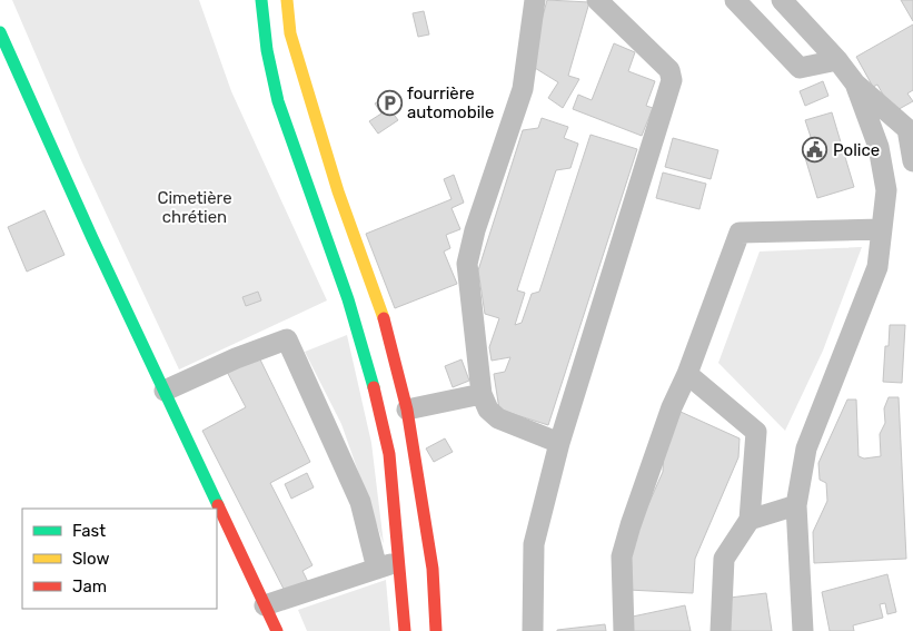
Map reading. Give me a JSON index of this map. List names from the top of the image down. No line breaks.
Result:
{"parks":["Cimetière chrétien"],"places":{"parking":["fourrière automobile"],"public building":["Police"]},"legend":["Fast","Slow","Jam"]}
